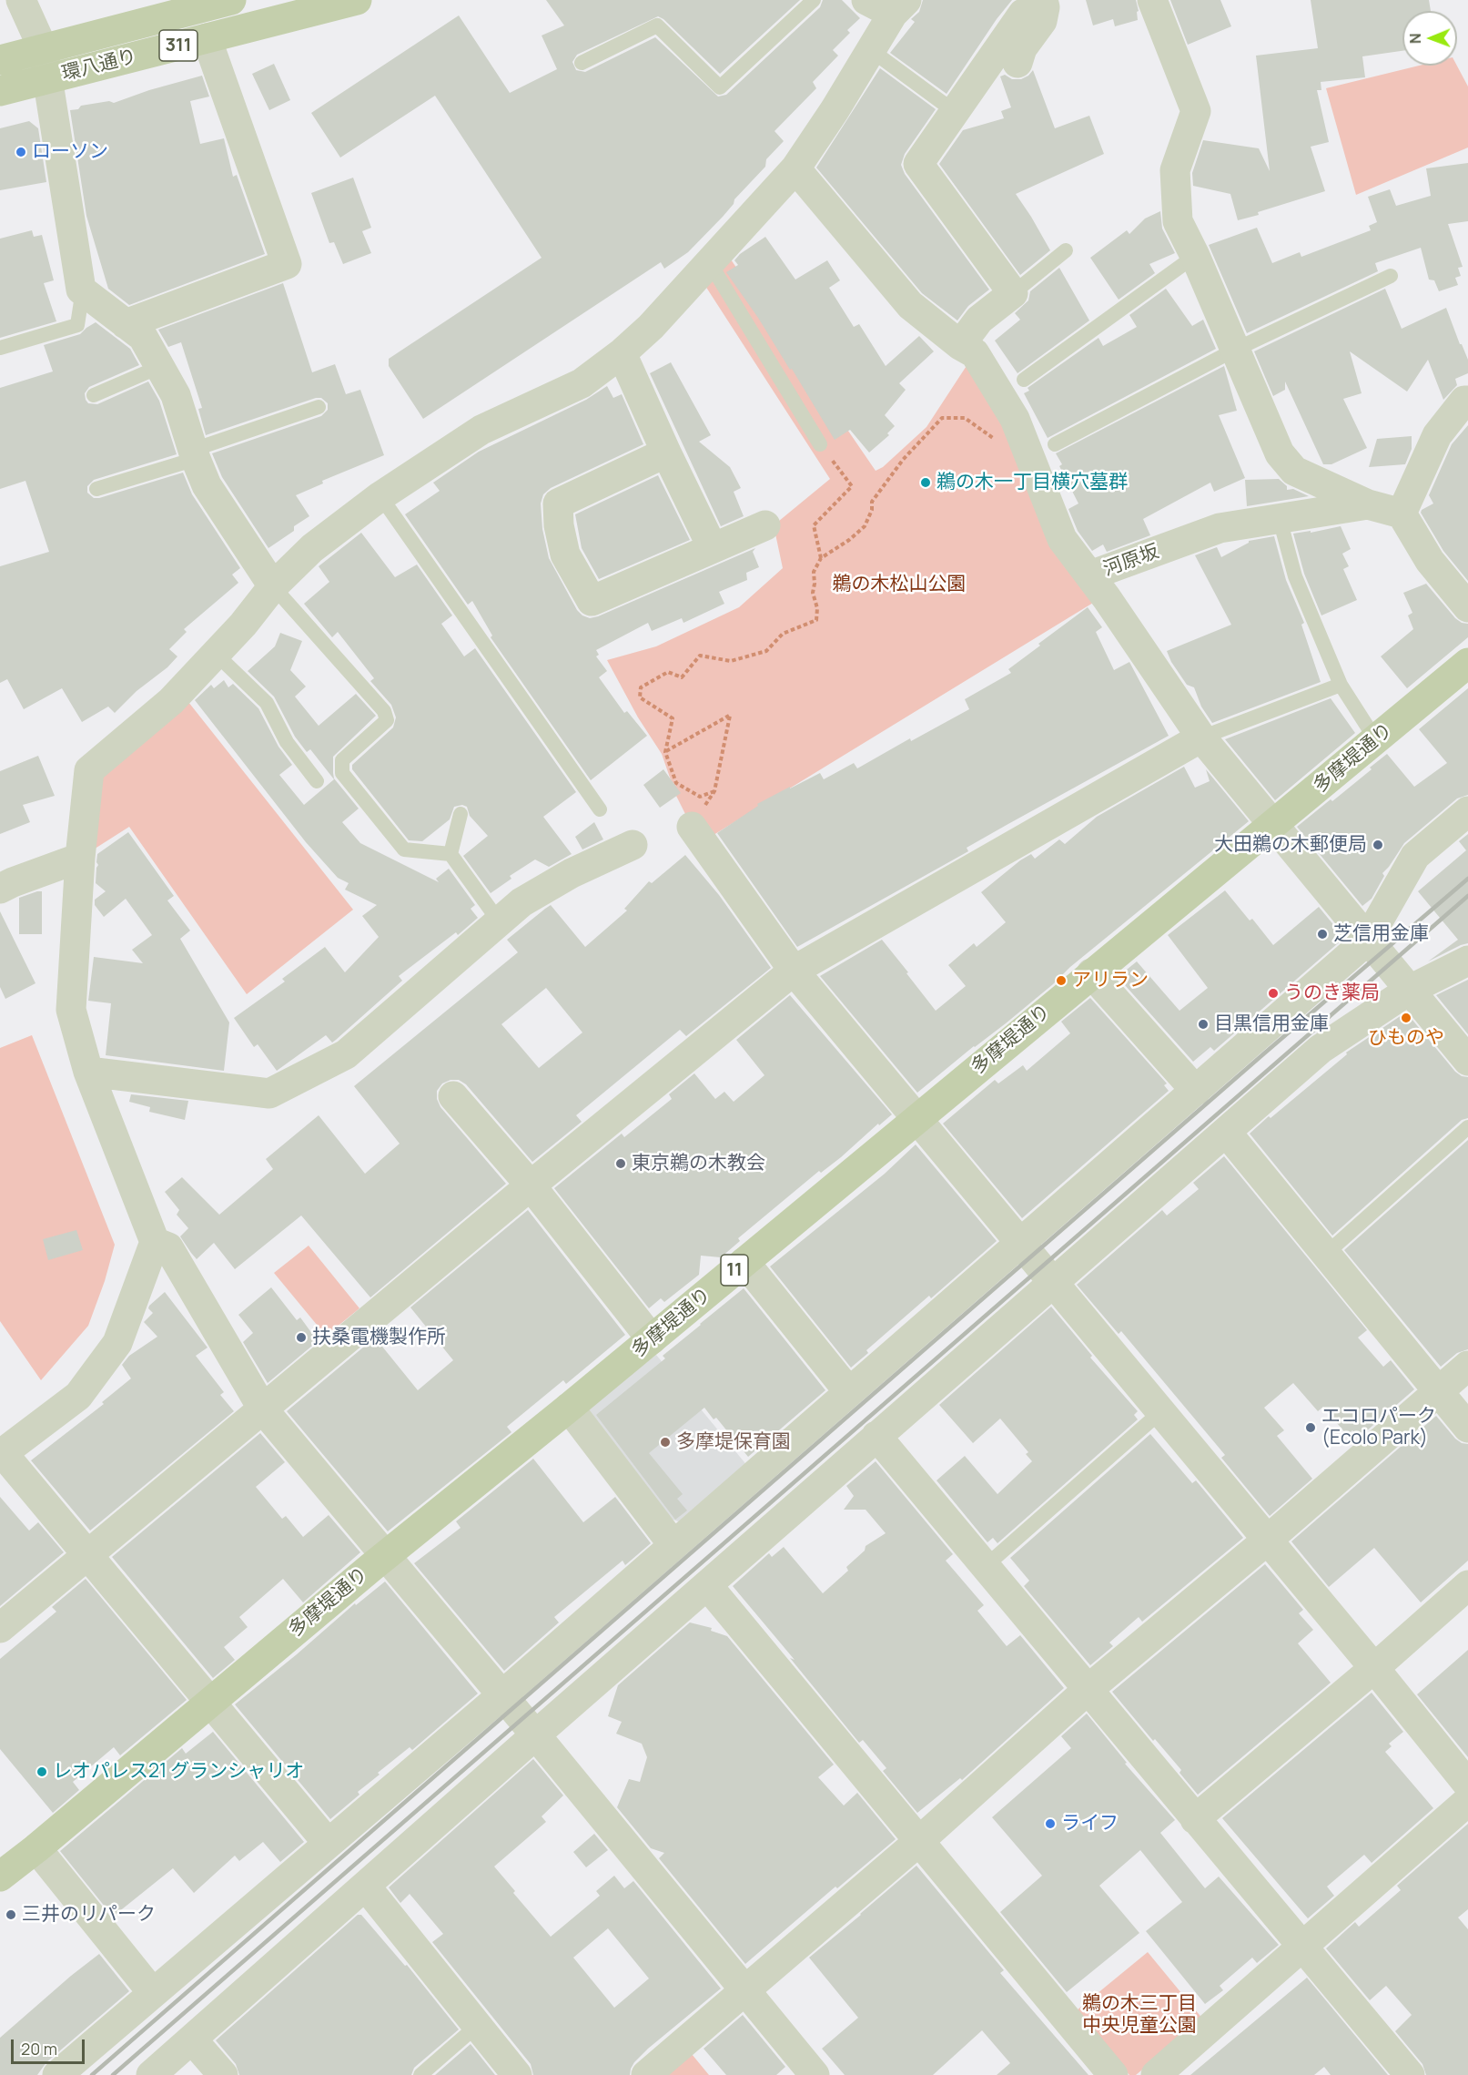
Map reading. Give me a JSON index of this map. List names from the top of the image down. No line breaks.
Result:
{"streets":{"main road":["311","環八通り","多摩堤通り","11"],"street":["河原坂"]},"parks":["鵜の木松山公園","鵜の木三丁目 中央児童公園"],"places":["ローソン","鵜の木一丁目横穴墓群","大田鵜の木郵便局","芝信用金庫","アリラン","うのき薬局","ひものや","目黒信用金庫","東京鵜の木教会","扶桑電機製作所","エコロパーク (Ecolo Park)","多摩堤保育園","レオパレス21 グランシャリオ","ライフ","三井のリパーク"],"scale_bar":"20 m","north":"left"}
